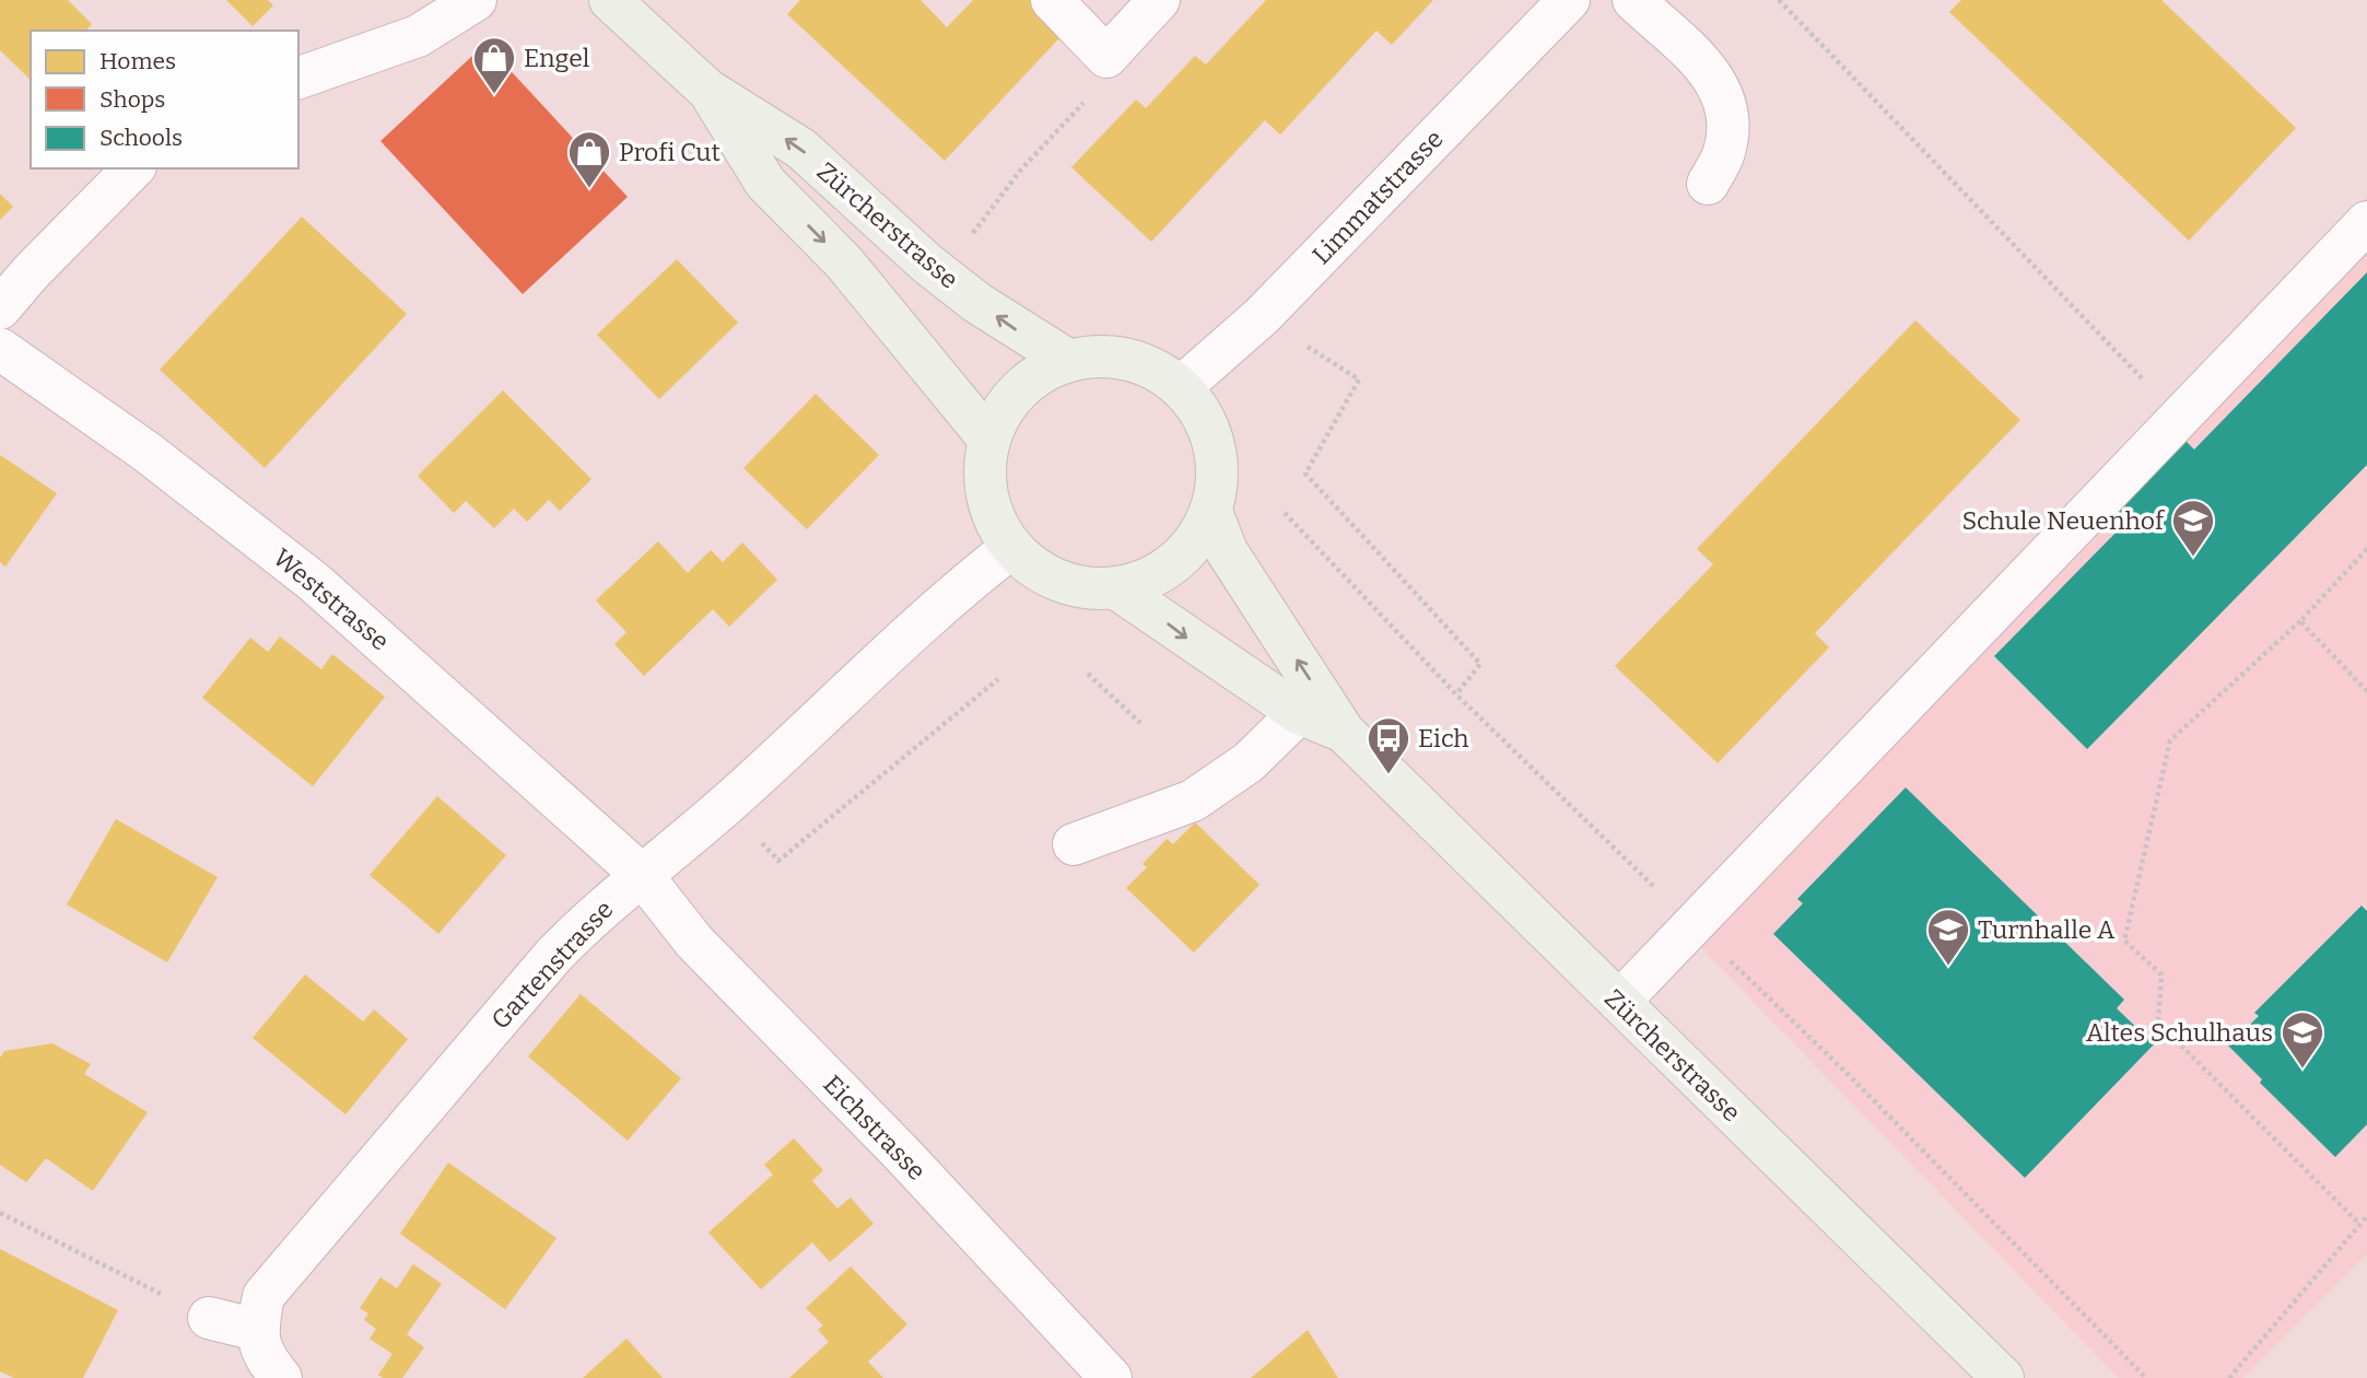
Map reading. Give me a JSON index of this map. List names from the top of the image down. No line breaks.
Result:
{"streets":{"main road":["Zürcherstrasse"],"street":["Limmatstrasse","Weststrasse","Gartenstrasse","Eichstrasse"]},"crossings":[["Limmatstrasse","Zürcherstrasse"],["Limmatstrasse","Gartenstrasse"],["Zürcherstrasse","Gartenstrasse"],["Weststrasse","Gartenstrasse"],["Weststrasse","Eichstrasse"],["Gartenstrasse","Eichstrasse"]],"places":{"shop":["Engel","Profi Cut"],"school or university":["Schule Neuenhof","Turnhalle A","Altes Schulhaus"],"bus stop":["Eich"]},"legend":["Homes","Shops","Schools"]}
